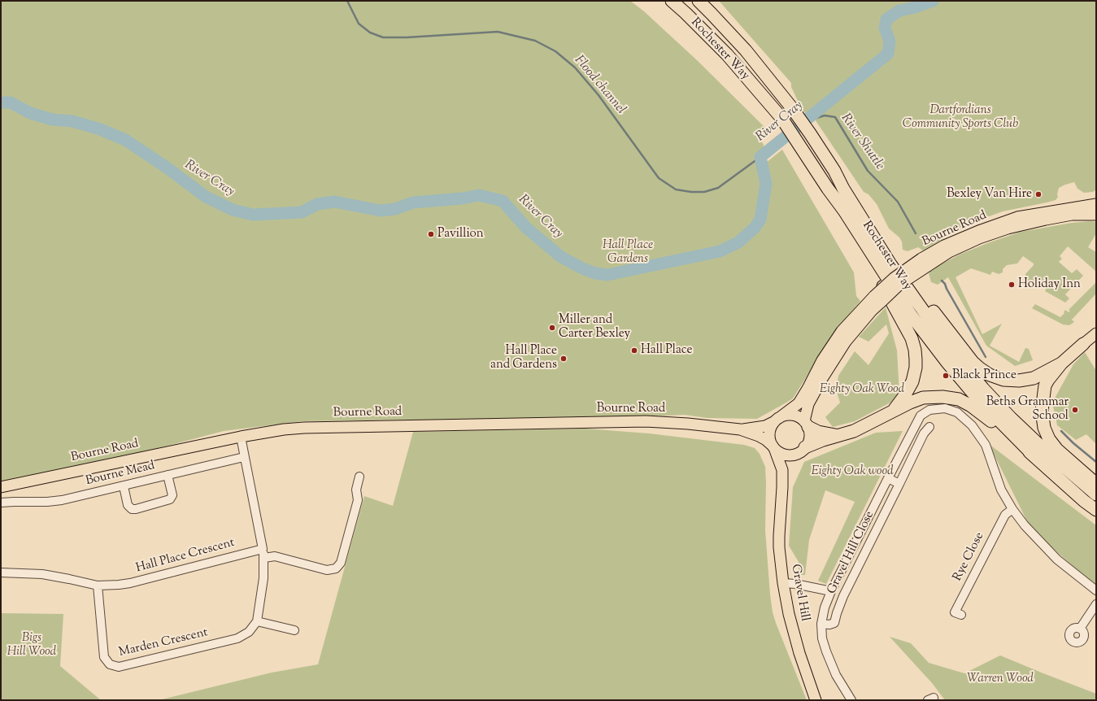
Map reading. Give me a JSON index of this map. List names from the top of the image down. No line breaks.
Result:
{"streets":{"highway":["Rochester Way"],"main road":["Bourne Road","Gravel Hill"],"street":["Bourne Mead","Gravel Hill Close","Hall Place Crescent","Rye Close","Marden Crescent"]},"crossings":[["Bourne Road","Gravel Hill"],["Gravel Hill Close","Rye Close"],["Gravel Hill Close","Gravel Hill"],["Hall Place Crescent","Marden Crescent"]],"water":["Flood channel","River Cray","River Shuttle"],"parks":["Dartfordians Community Sports Club","Hall Place Gardens","Eighty Oak Wood","Eighty Oak wood","Bigs Hill Wood","Warren Wood"],"places":["Bexley Van Hire","Pavillion","Holiday Inn","Miller and Carter Bexley","Hall Place","Hall Place and Gardens","Black Prince","Beths Grammar School"]}
